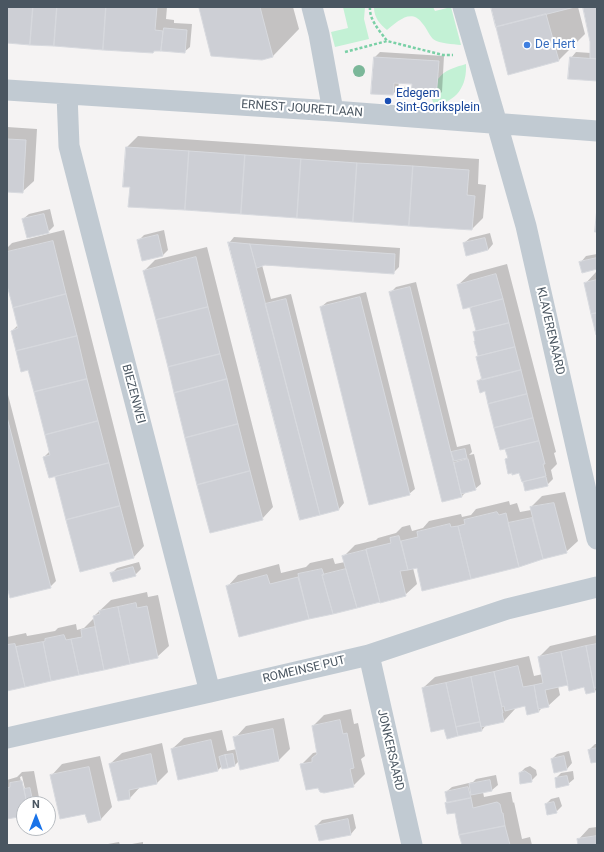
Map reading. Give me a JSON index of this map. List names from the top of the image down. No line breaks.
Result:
{"streets":{"street":["ERNEST JOURETLAAN","KLAVERENAARD","BIEZENWEI","ROMEINSE PUT","JONKERSAARD"]},"crossings":[["ERNEST JOURETLAAN","KLAVERENAARD"],["ERNEST JOURETLAAN","BIEZENWEI"],["BIEZENWEI","ROMEINSE PUT"],["ROMEINSE PUT","JONKERSAARD"]],"places":["De Hert","Edegem Sint-Goriksplein"],"north":"top"}
